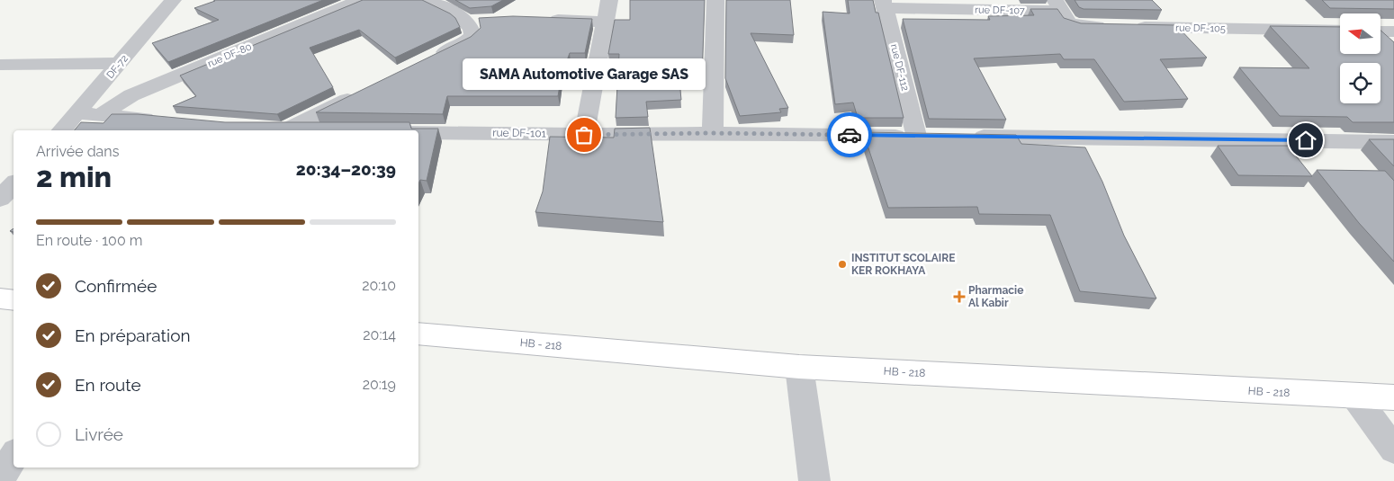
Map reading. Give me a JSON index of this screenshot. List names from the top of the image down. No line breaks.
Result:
{"streets":{"main road":["HB - 218"],"street":["rue DF-107","rue DF-105","rue DF-80","DF-72","rue DF-112","rue DF-101"]},"crossings":[["rue DF-107","rue DF-105"],["rue DF-107","rue DF-112"],["rue DF-112","rue DF-101"]],"places":{"other":["SAMA Automotive Garage SAS","INSTITUT SCOLAIRE KER ROKHAYA"],"health":["Pharmacie Al Kabir"]},"north":"left","page":{"bubble":"SAMA Automotive Garage SAS","heading":["2 min","Arrivée dans","20:34–20:39"],"bar":"En route · 100 m","list":[["Confirmée","20:10"],["En préparation","20:14"],["En route","20:19"],"Livrée"]}}
